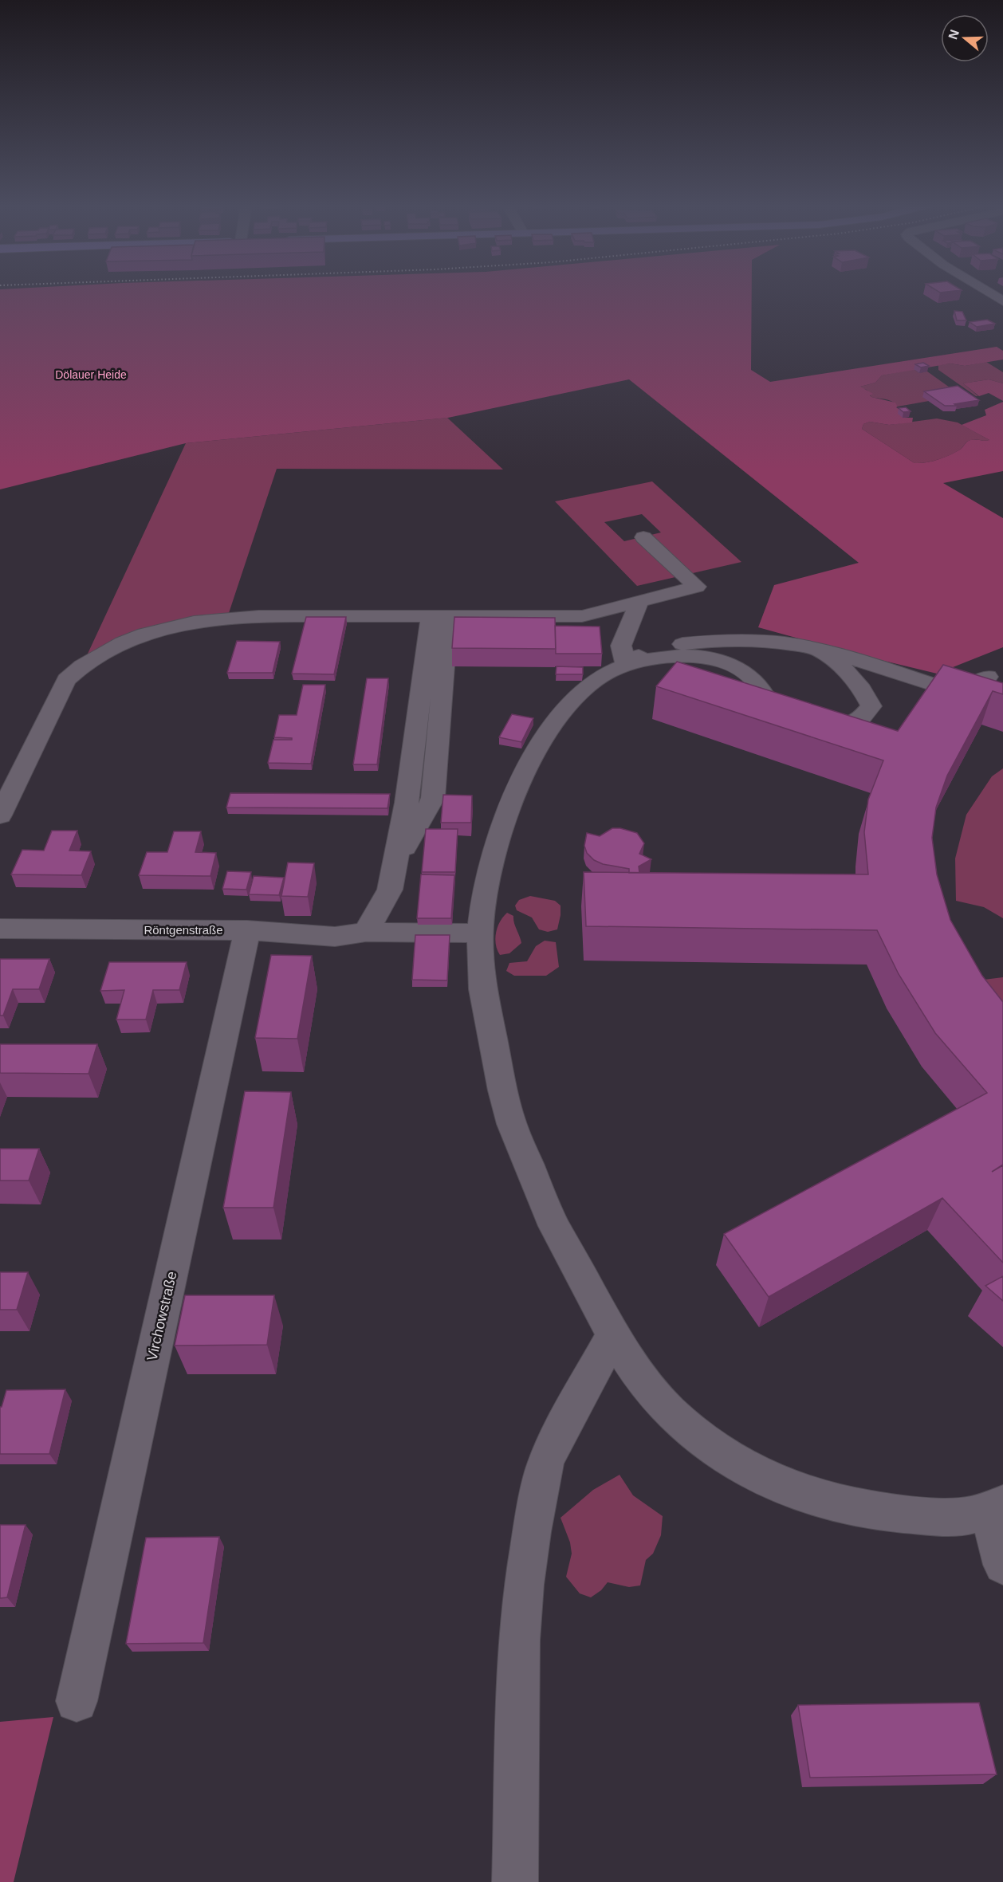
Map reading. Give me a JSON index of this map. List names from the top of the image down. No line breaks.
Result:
{"streets":{"street":["Röntgenstraße","Virchowstraße"]},"crossings":[["Röntgenstraße","Virchowstraße"]],"parks":["Dölauer Heide"],"north":"left"}
